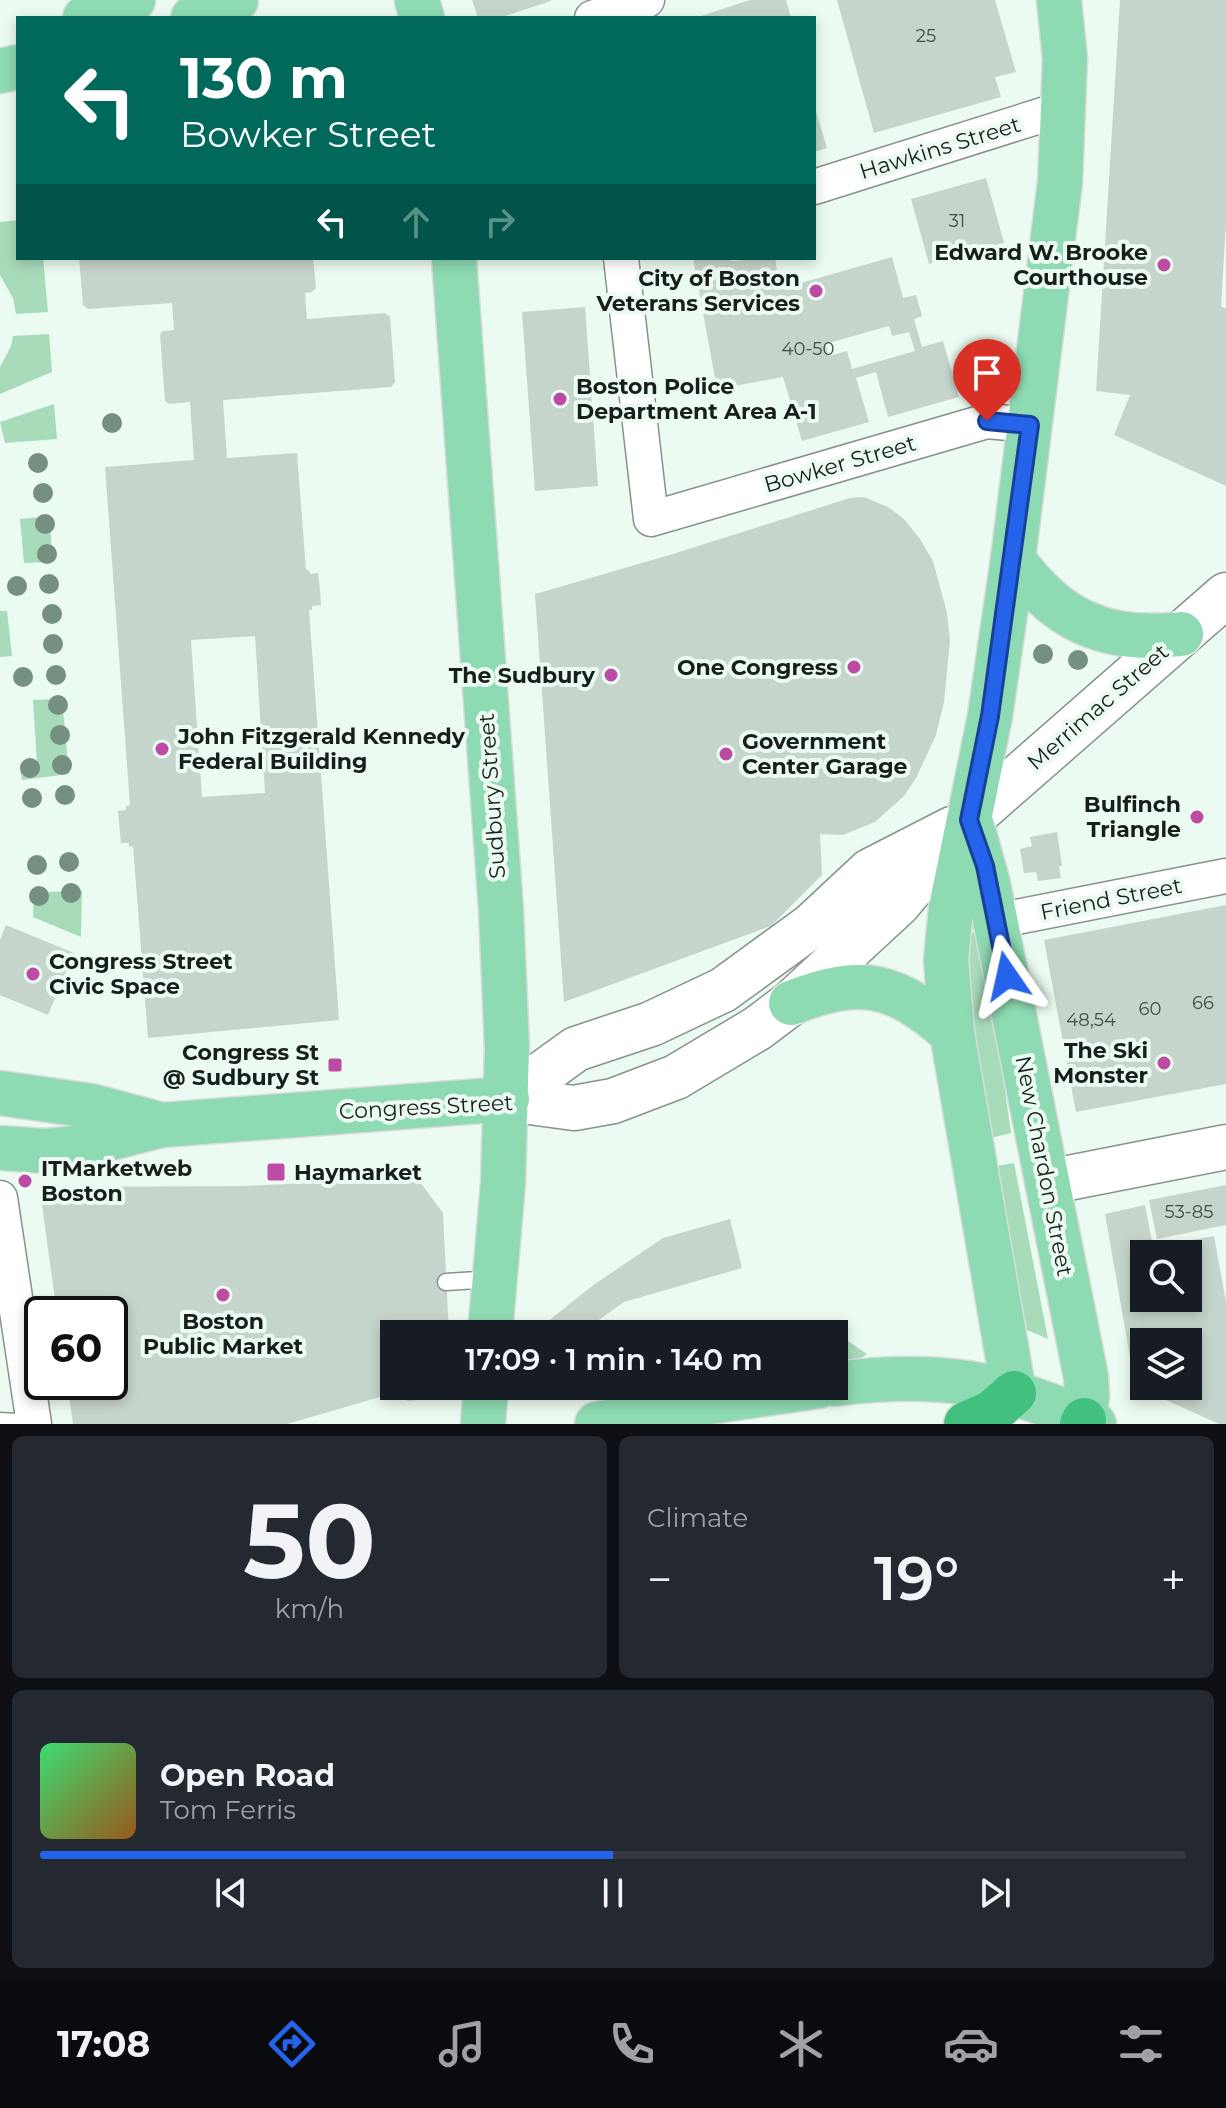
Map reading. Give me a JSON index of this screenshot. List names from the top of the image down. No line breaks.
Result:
{"streets":{"main road":["Merrimac Street","Sudbury Street","Congress Street","New Chardon Street"],"street":["Hawkins Street","Bowker Street","Friend Street"]},"crossings":[["Merrimac Street","Congress Street"],["Merrimac Street","New Chardon Street"],["Sudbury Street","Congress Street"],["Friend Street","New Chardon Street"],["Congress Street","New Chardon Street"]],"places":{"other":["Edward W. Brooke Courthouse","City of Boston Veterans Services","Boston Police Department Area A-1","One Congress","The Sudbury","John Fitzgerald Kennedy Federal Building","Government Center Garage","Bulfinch Triangle","Congress Street Civic Space","The Ski Monster","ITMarketweb Boston","Boston Public Market"],"transit":["Congress St @ Sudbury St","Haymarket"]},"house_numbers":["25","31","40-50","66","60","48,54","53-85"],"page":{"turn":["130 m","Bowker Street"],"limit":"60","trip":"17:09 · 1 min · 140 m","tile":[["50","km/h"],"Climate"],"heat":["−","19°","+"],"song":["Open Road","Tom Ferris"],"tabs":"17:08"}}
